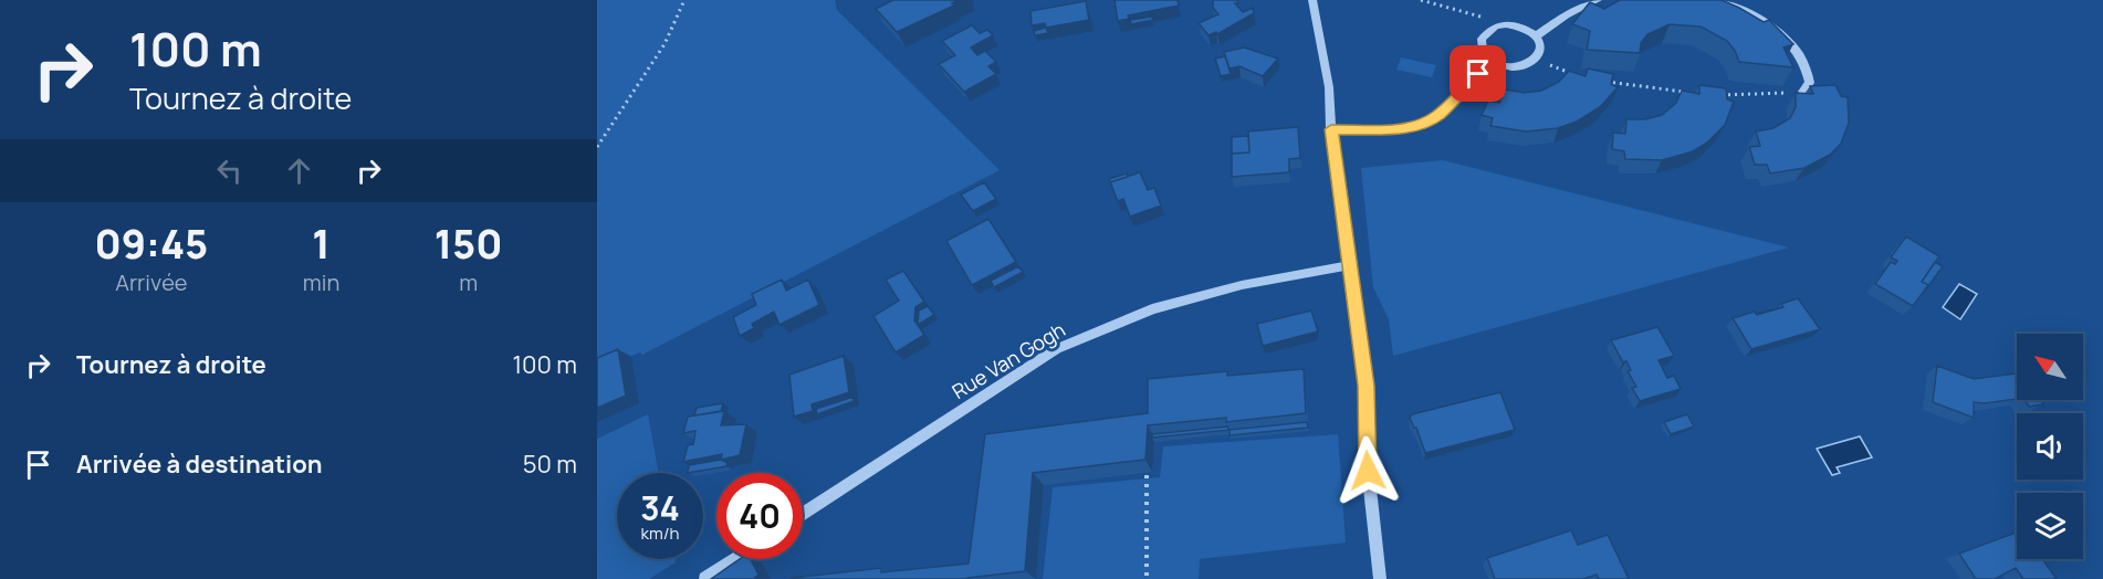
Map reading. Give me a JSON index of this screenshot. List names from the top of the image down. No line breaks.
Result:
{"streets":{"street":["Rue Van Gogh"]},"north":"top left","page":{"turn":["100 m","Tournez à droite"],"eta":["09:45","Arrivée","1","min","150","m"],"list":[{"name":"Tournez à droite","value":"100 m"},{"name":"Arrivée à destination","value":"50 m"}],"speed":"34 km/h","limit":"40"}}
